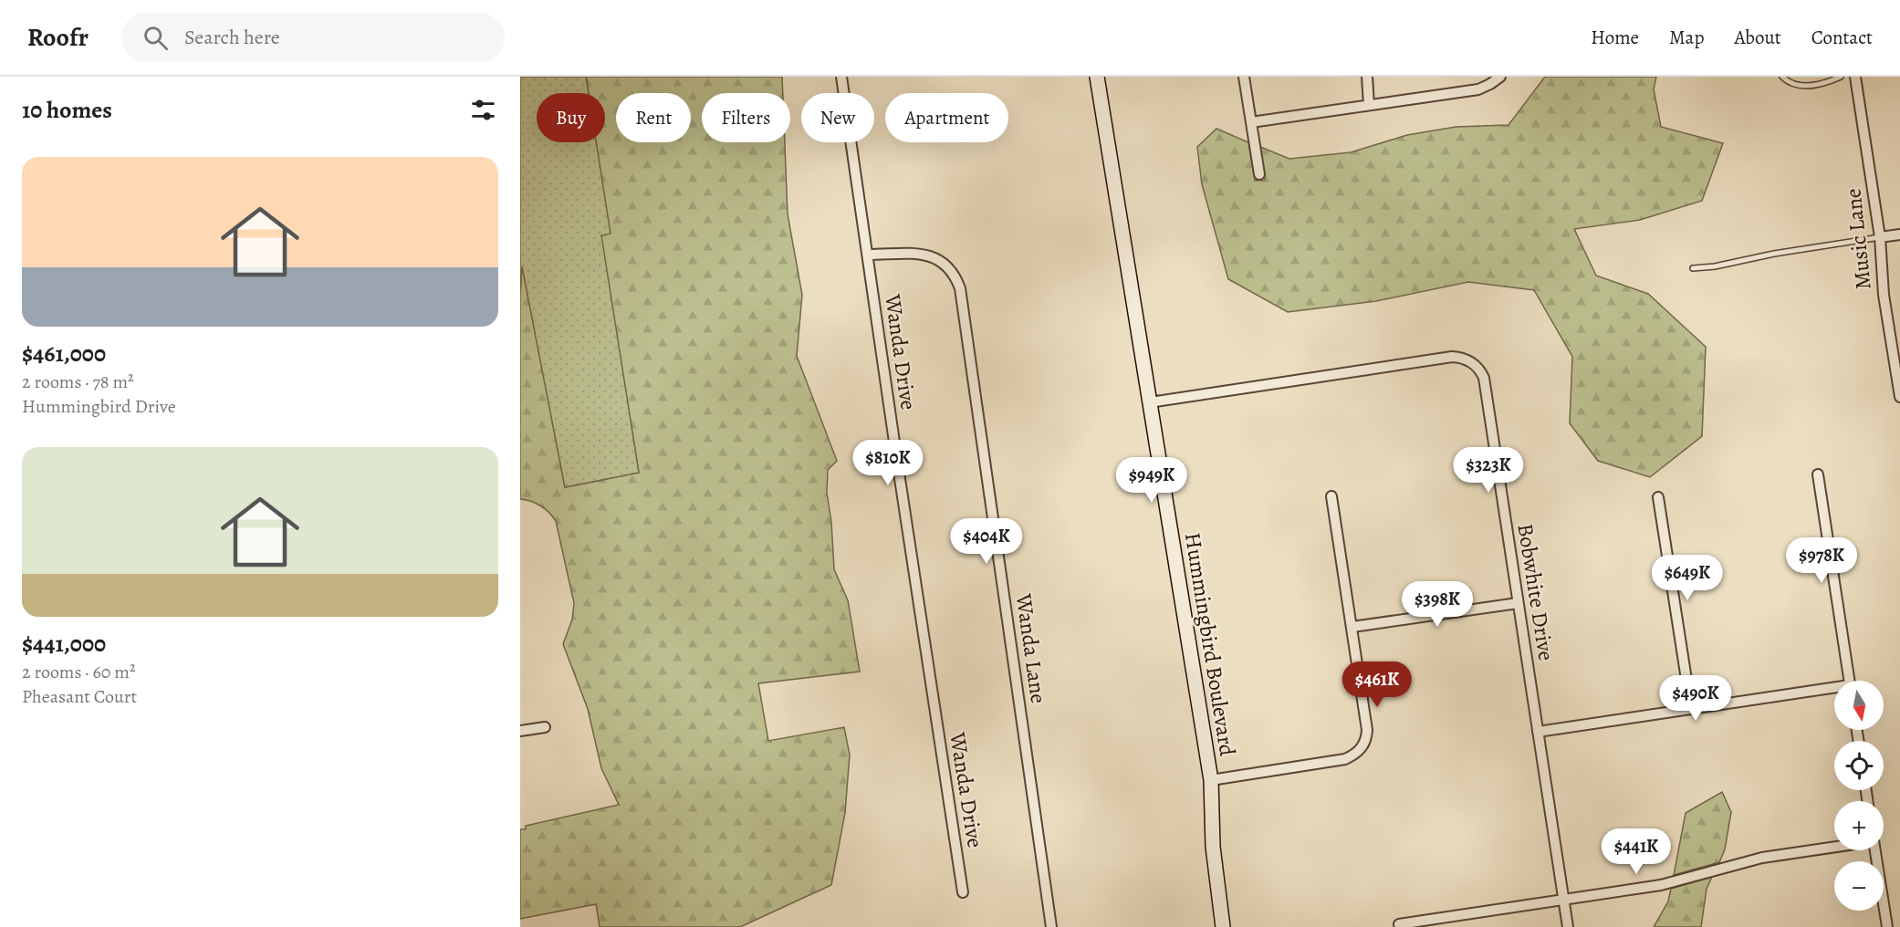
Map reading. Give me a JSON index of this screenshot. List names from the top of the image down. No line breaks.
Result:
{"streets":{"street":["Music Lane","Wanda Drive","Bobwhite Drive","Hummingbird Boulevard","Wanda Lane"]},"crossings":[["Wanda Drive","Wanda Lane"],["Bobwhite Drive","Hummingbird Boulevard"]],"north":"bottom","page":{"header":"Roofr","search":"Search here","nav":["Home","Map","About","Contact"],"heading":"10 homes","chip":["Buy","Rent","Filters","New","Apartment"],"list":[{"name":"$461,000","note":"2 rooms · 78 m² · Hummingbird Drive"},{"name":"$441,000","note":"2 rooms · 60 m² · Pheasant Court"}],"price":["$810K","$323K","$949K","$404K","$978K","$649K","$398K","$461K","$490K","$441K"],"map_buttons":["+","−"]}}
